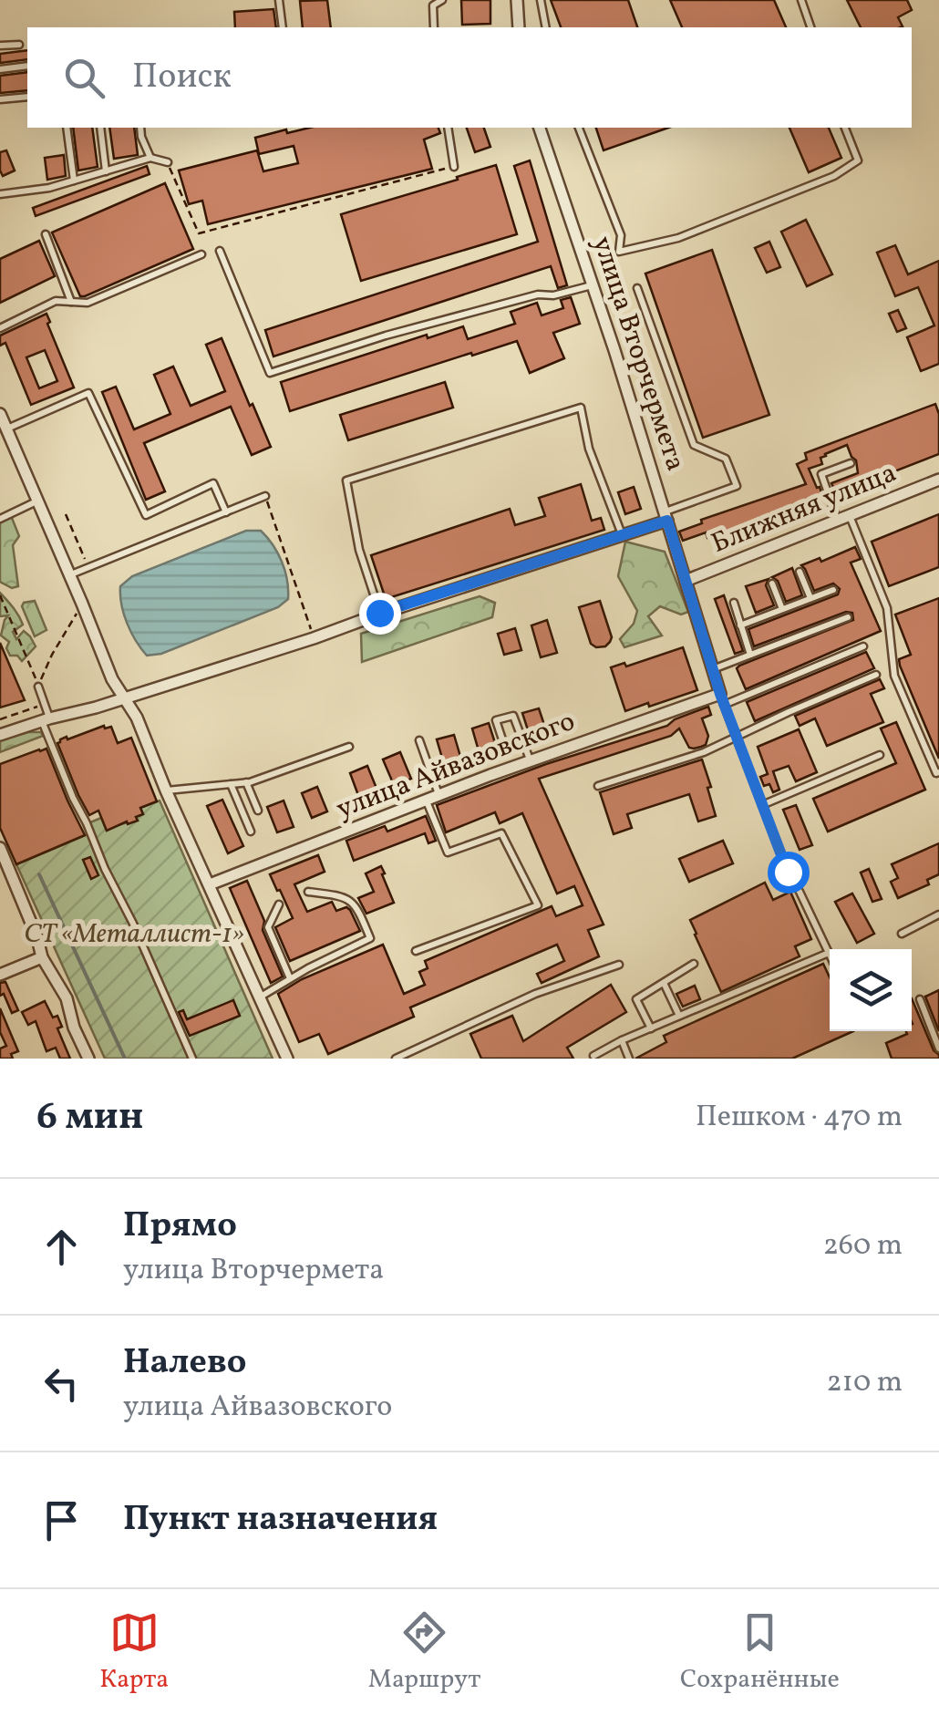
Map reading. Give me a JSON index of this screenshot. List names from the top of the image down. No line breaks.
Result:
{"streets":{"street":["улица Вторчермета","Ближняя улица","улица Айвазовского"]},"crossings":[["улица Вторчермета","Ближняя улица"],["улица Вторчермета","улица Айвазовского"]],"parks":["СТ «Металлист-1»"],"page":{"search":"Поиск","heading":["6 мин","Пешком · 470 m"],"list":[["Прямо","улица Вторчермета","260 m"],["Налево","улица Айвазовского","210 m"],"Пункт назначения"],"nav":["Карта","Маршрут","Сохранённые"]}}
